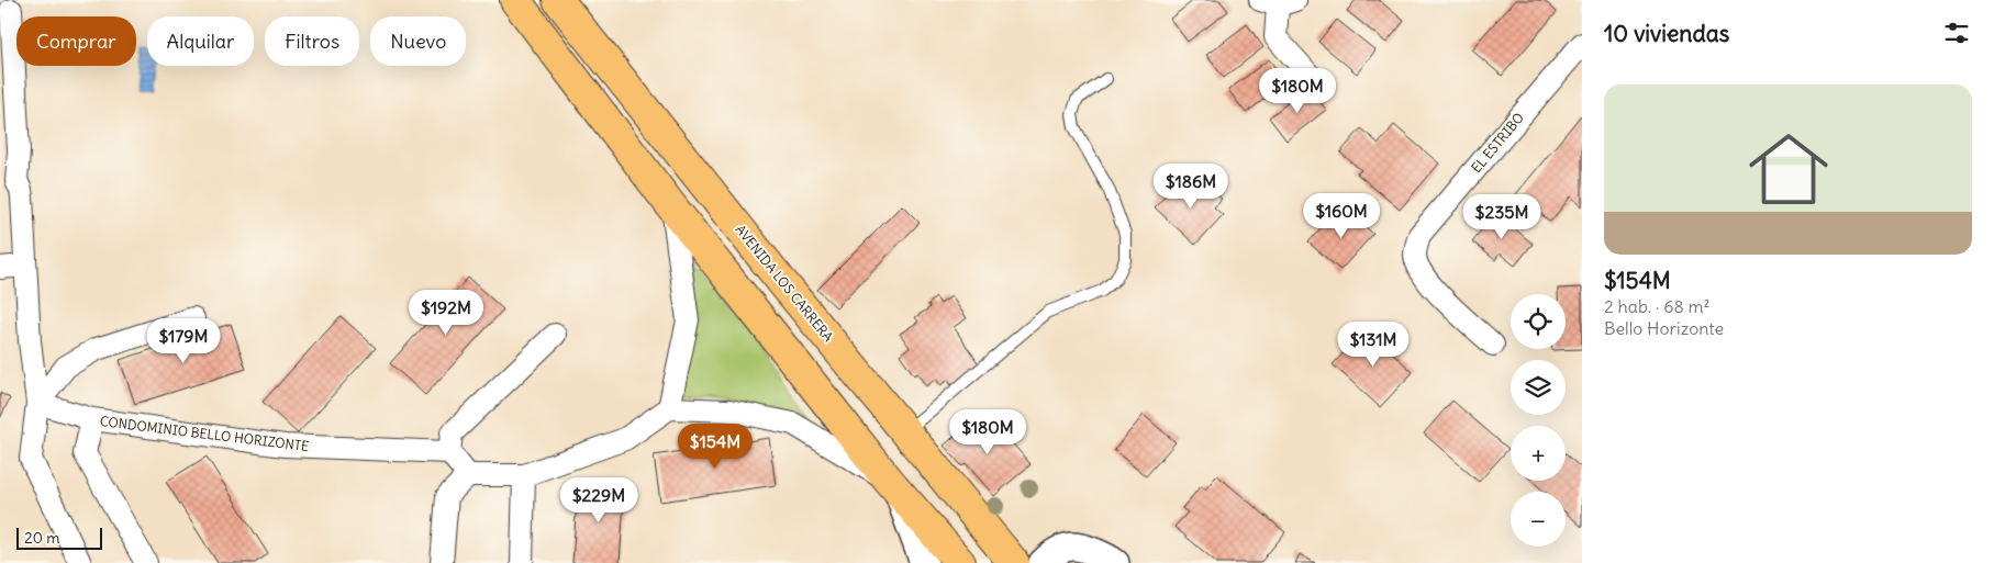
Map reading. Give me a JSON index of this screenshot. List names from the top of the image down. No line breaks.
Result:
{"streets":{"main road":["AVENIDA LOS CARRERA"],"street":["EL ESTRIBO","CONDOMINIO BELLO HORIZONTE"]},"scale_bar":"20 m","page":{"heading":"10 viviendas","chip":["Comprar","Alquilar","Filtros","Nuevo"],"list":[{"name":"$154M","note":"2 hab. · 68 m² · Bello Horizonte"}],"price":["$180M","$186M","$160M","$235M","$192M","$179M","$131M","$180M","$154M","$229M"],"map_buttons":["+","−"],"scale":"20 m"}}
